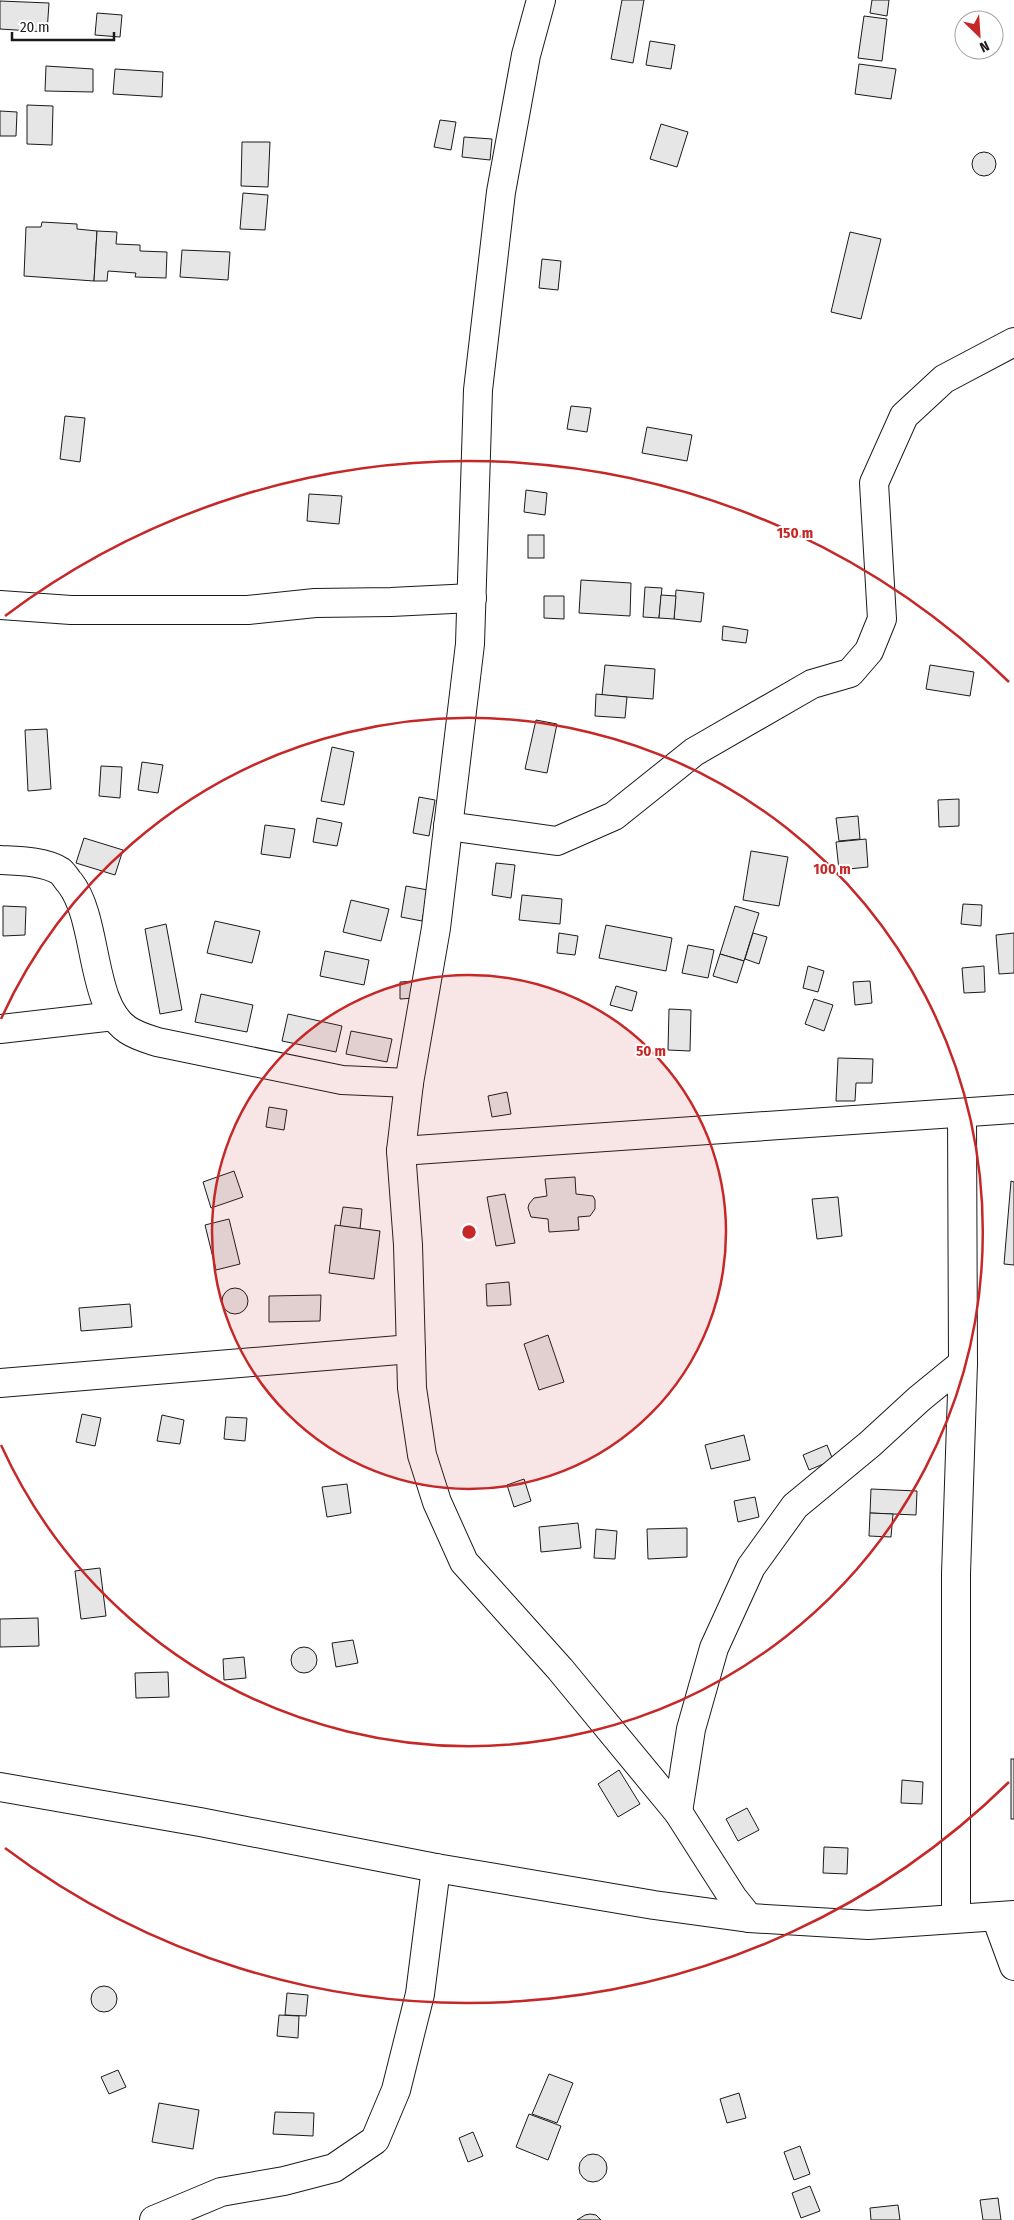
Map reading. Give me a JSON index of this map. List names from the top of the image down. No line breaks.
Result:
{"scale_bar":"20 m","north":"bottom right","rings":["150 m","100 m","50 m"]}
